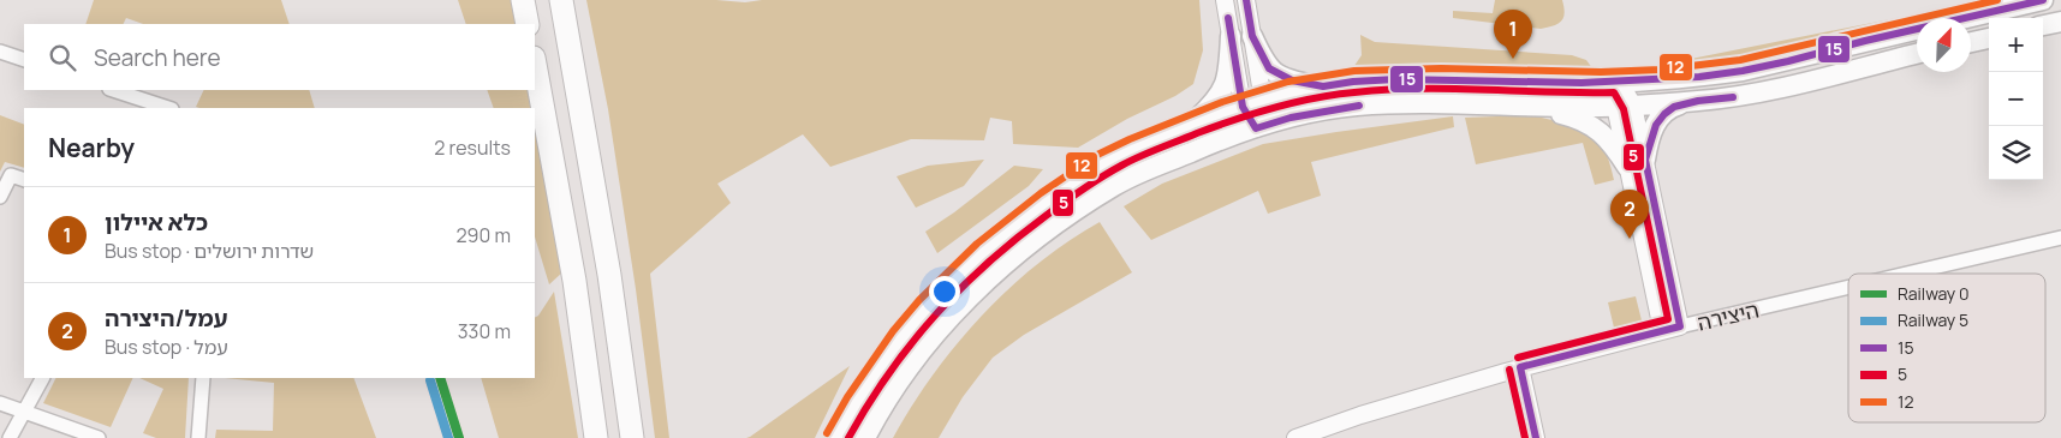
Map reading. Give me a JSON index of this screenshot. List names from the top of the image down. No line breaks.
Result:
{"streets":{"street":["היצירה"]},"lines":["transit line 15","transit line 12","transit line 5","rail line 0","rail line 5"],"legend":["Railway 0","Railway 5","15","5","12"],"north":"top right","page":{"pins":["1","2"],"map_buttons":["+","−"],"search":"Search here","heading":["Nearby","2 results"],"list":[{"mark":"1","name":"כלא איילון","note":"Bus stop · שדרות ירושלים","value":"290 m"},{"mark":"2","name":"עמל/היצירה","note":"Bus stop · עמל","value":"330 m"}]}}
